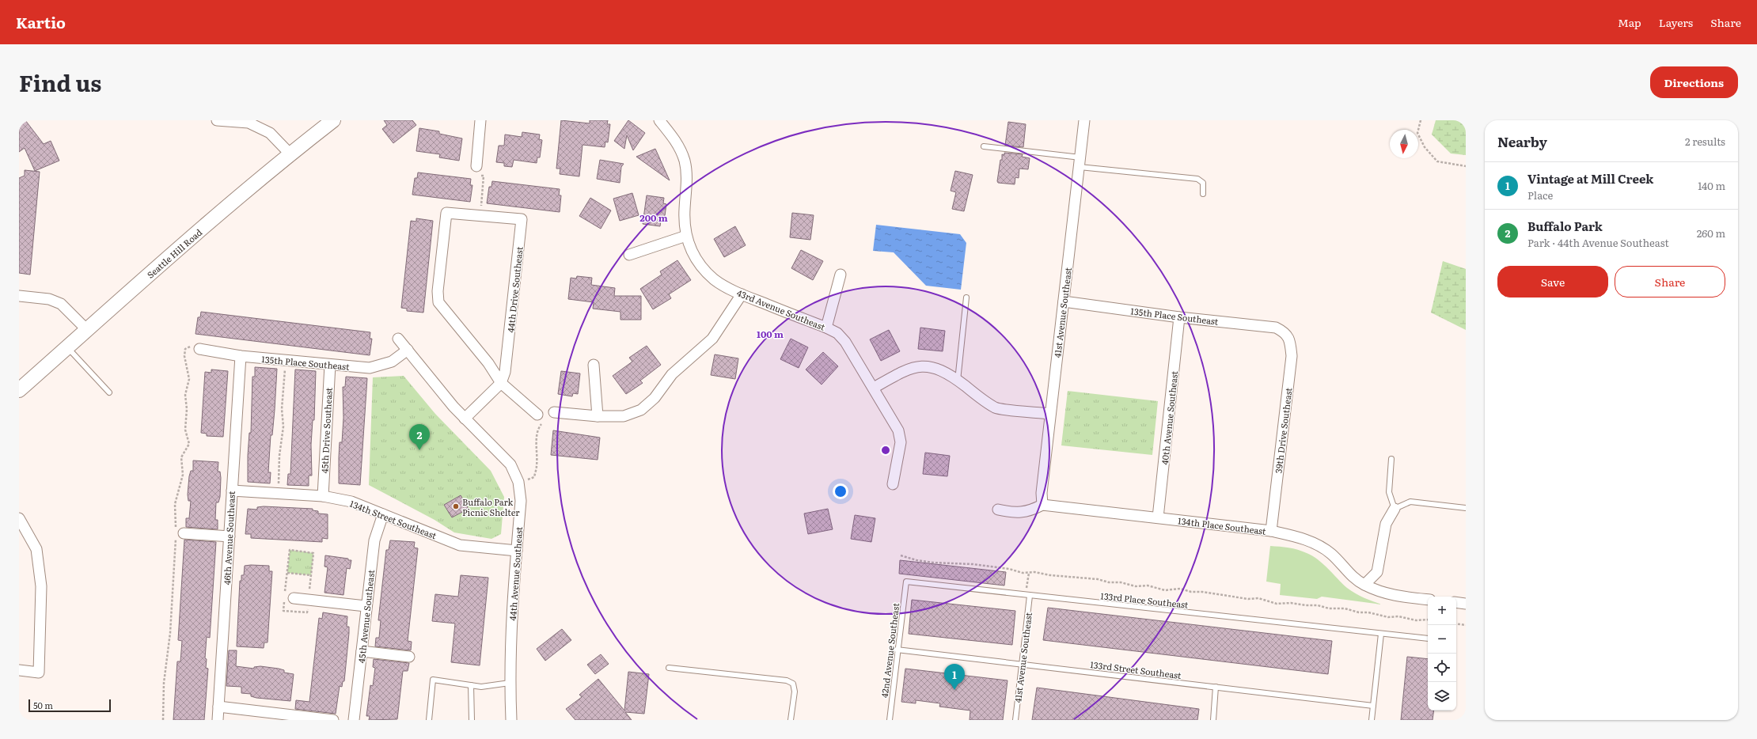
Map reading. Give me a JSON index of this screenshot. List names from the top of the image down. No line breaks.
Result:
{"streets":{"main road":["Seattle Hill Road"],"street":["44th Drive Southeast","43rd Avenue Southeast","41st Avenue Southeast","135th Place Southeast","40th Avenue Southeast","45th Drive Southeast","39th Drive Southeast","134th Street Southeast","134th Place Southeast","46th Avenue Southeast","44th Avenue Southeast","45th Avenue Southeast"],"lane":["133rd Place Southeast","42nd Avenue Southeast","133rd Street Southeast"]},"crossings":[["44th Drive Southeast","44th Avenue Southeast"],["41st Avenue Southeast","135th Place Southeast"],["41st Avenue Southeast","134th Place Southeast"],["41st Avenue Southeast","133rd Place Southeast"],["41st Avenue Southeast","133rd Street Southeast"],["135th Place Southeast","40th Avenue Southeast"],["135th Place Southeast","45th Drive Southeast"],["135th Place Southeast","39th Drive Southeast"],["135th Place Southeast","46th Avenue Southeast"],["135th Place Southeast","44th Avenue Southeast"],["40th Avenue Southeast","134th Place Southeast"],["45th Drive Southeast","134th Street Southeast"],["39th Drive Southeast","134th Place Southeast"],["134th Street Southeast","46th Avenue Southeast"],["134th Street Southeast","44th Avenue Southeast"],["134th Street Southeast","45th Avenue Southeast"],["133rd Place Southeast","42nd Avenue Southeast"],["42nd Avenue Southeast","133rd Street Southeast"]],"places":["Buffalo Park Picnic Shelter"],"scale_bar":"50 m","north":"bottom","page":{"header":"Kartio","nav":["Map","Layers","Share"],"title":"Find us","buttons":["Directions",["Save","Share"]],"heading":["Nearby","2 results"],"list":[{"mark":"1","name":"Vintage at Mill Creek","note":"Place","value":"140 m"},{"mark":"2","name":"Buffalo Park","note":"Park · 44th Avenue Southeast","value":"260 m"}],"pins":["2","1"],"map_buttons":["+","−"],"scale":"50 m"},"rings":["200 m","100 m"]}
